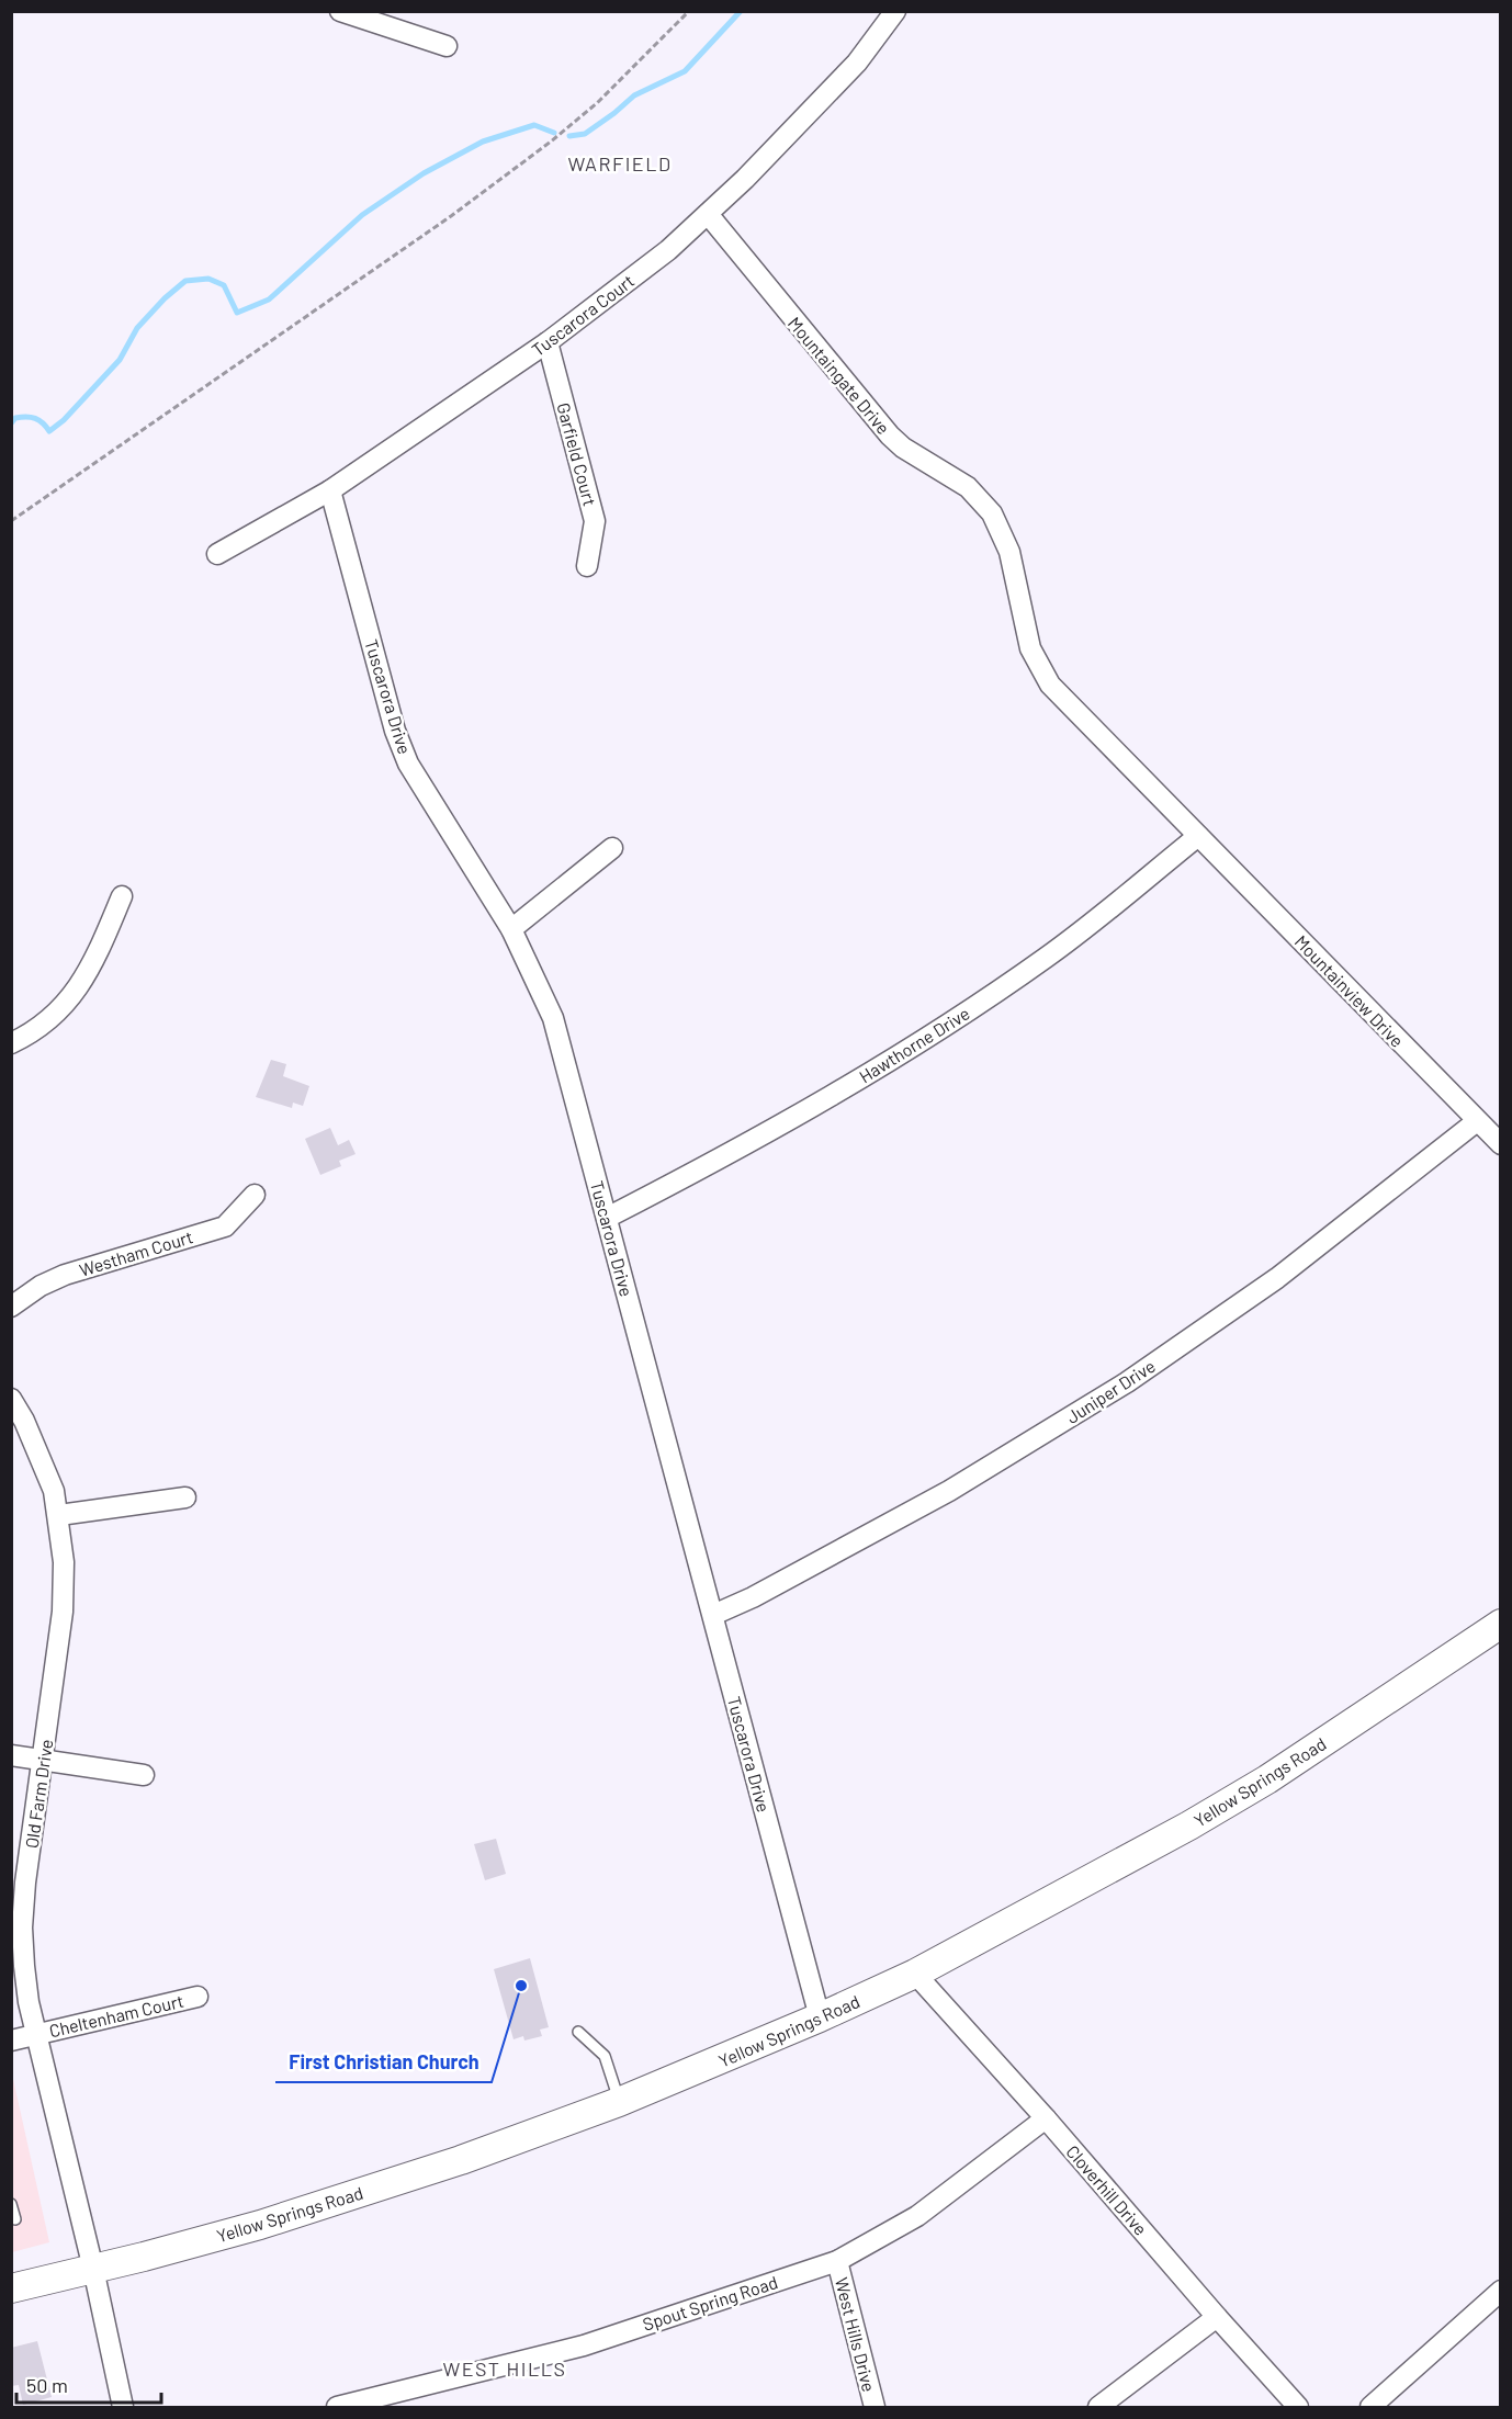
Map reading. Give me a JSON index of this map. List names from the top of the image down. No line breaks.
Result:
{"streets":{"main road":["Yellow Springs Road"],"street":["Tuscarora Court","Mountaingate Drive","Garfield Court","Tuscarora Drive","Mountainview Drive","Hawthorne Drive","Westham Court","Juniper Drive","Old Farm Drive","Cheltenham Court","Cloverhill Drive","Spout Spring Road","West Hills Drive"]},"crossings":[["Tuscarora Court","Mountaingate Drive"],["Tuscarora Court","Garfield Court"],["Tuscarora Court","Tuscarora Drive"],["Mountaingate Drive","Mountainview Drive"],["Mountaingate Drive","Hawthorne Drive"],["Tuscarora Drive","Hawthorne Drive"],["Tuscarora Drive","Juniper Drive"],["Tuscarora Drive","Yellow Springs Road"],["Mountainview Drive","Hawthorne Drive"],["Mountainview Drive","Juniper Drive"],["Yellow Springs Road","Old Farm Drive"],["Yellow Springs Road","Cloverhill Drive"],["Old Farm Drive","Cheltenham Court"],["Cloverhill Drive","Spout Spring Road"],["Spout Spring Road","West Hills Drive"]],"districts":["WARFIELD","WEST HILLS"],"places":["First Christian Church"],"scale_bar":"50 m"}
